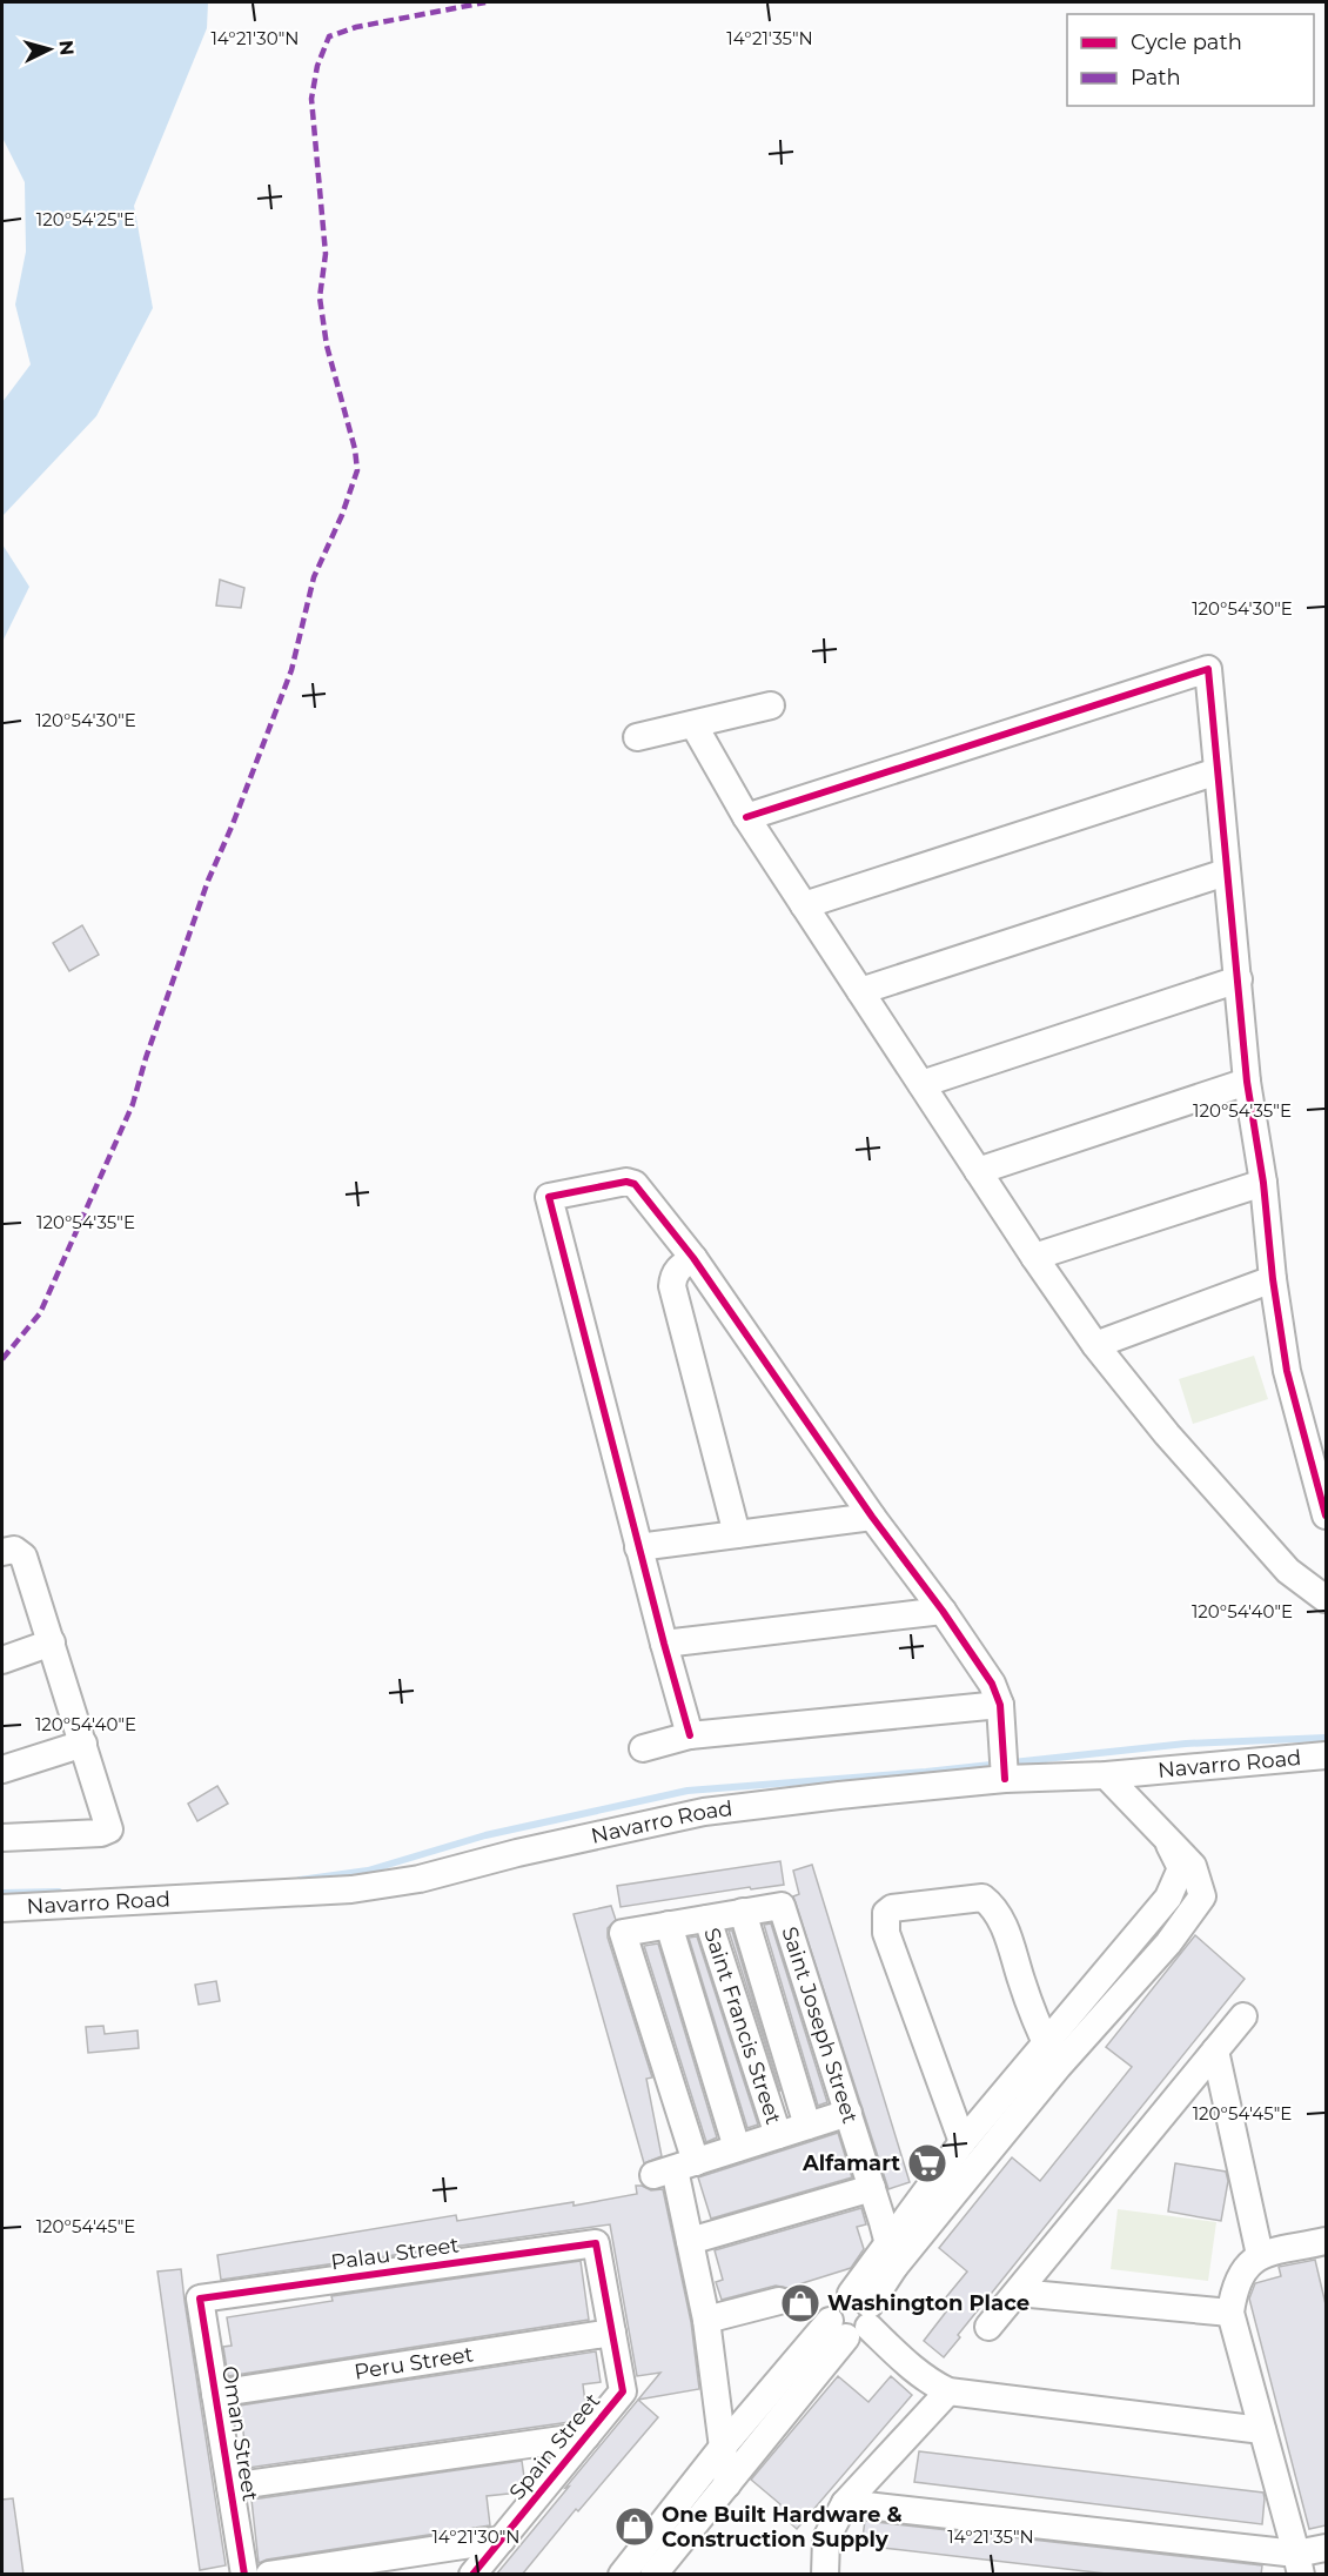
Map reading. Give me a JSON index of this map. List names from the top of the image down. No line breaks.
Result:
{"streets":{"street":["Navarro Road","Saint Joseph Street","Saint Francis Street","Palau Street","Peru Street","Oman Street","Spain Street"]},"crossings":[["Palau Street","Oman Street"],["Palau Street","Spain Street"],["Peru Street","Oman Street"],["Peru Street","Spain Street"]],"places":{"supermarket":["Alfamart"],"shop":["Washington Place","One Built Hardware & Construction Supply"]},"legend":["Cycle path","Path"],"north":"right","coordinates":["14°21'30\"N","14°21'35\"N","120°54'25\"E","120°54'30\"E","120°54'35\"E","120°54'40\"E","120°54'45\"E"]}
